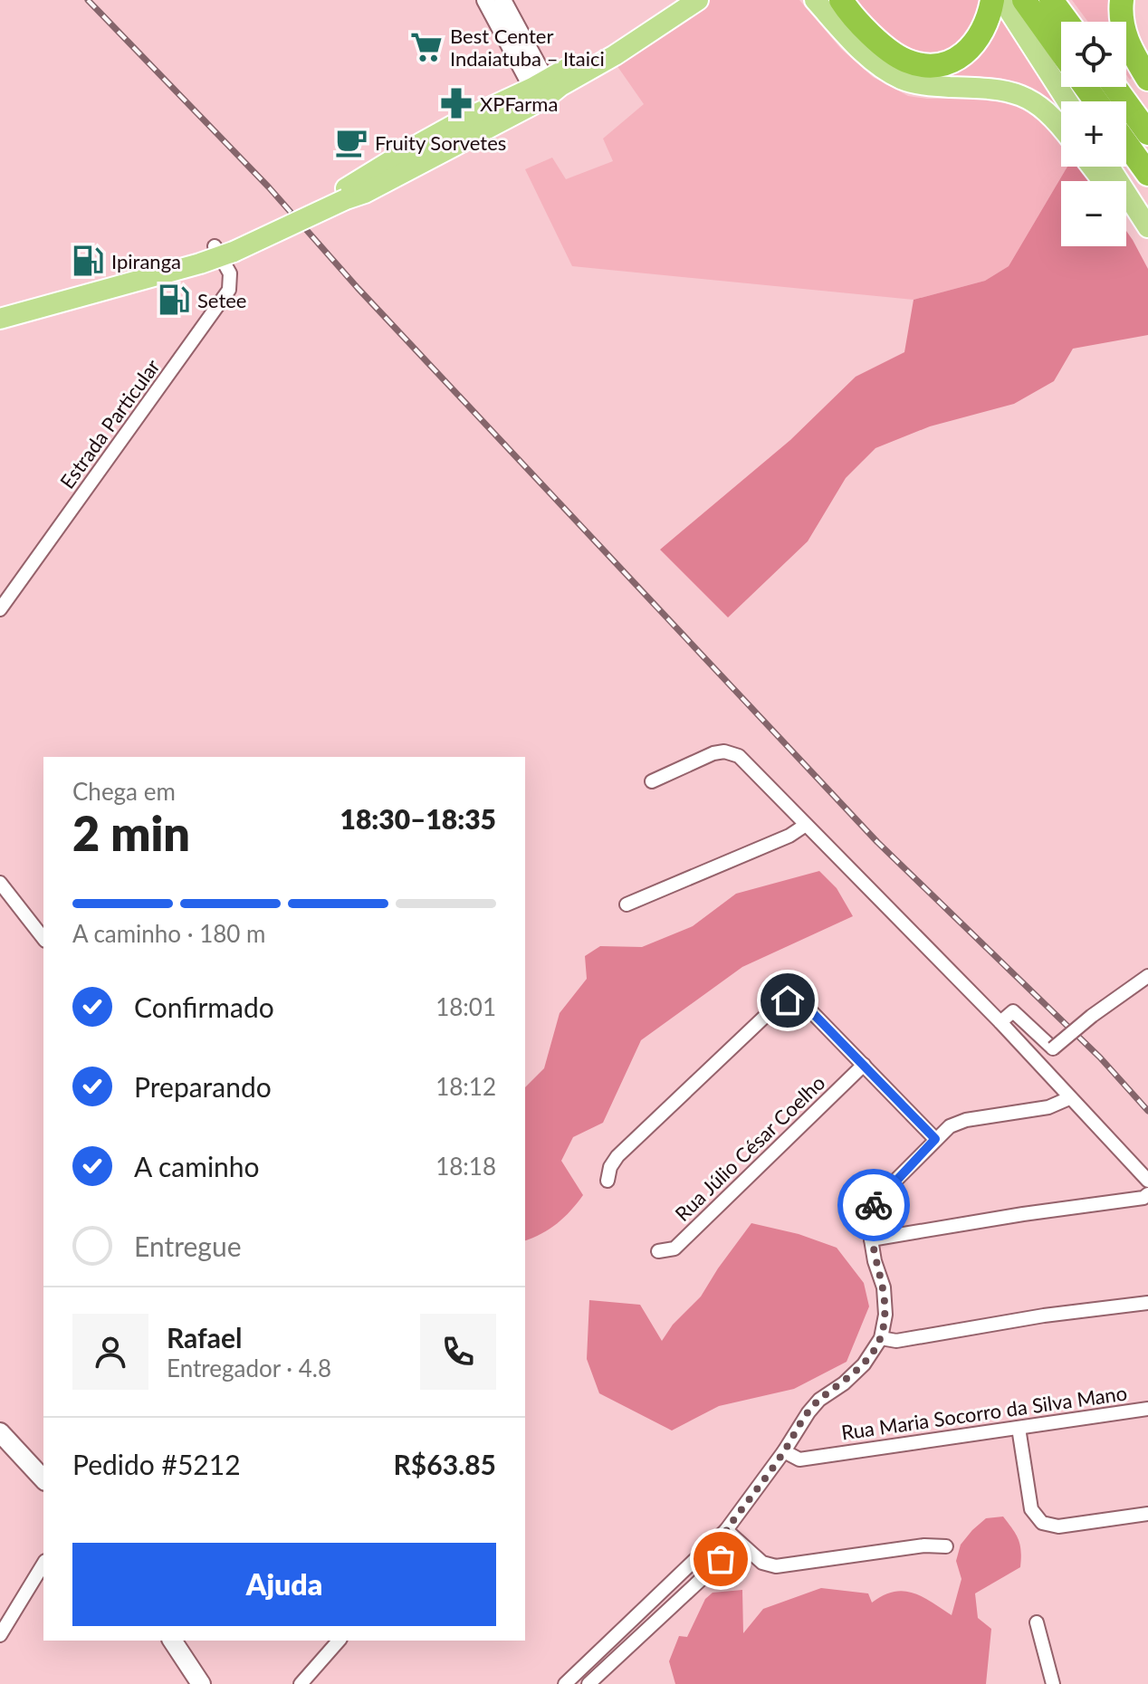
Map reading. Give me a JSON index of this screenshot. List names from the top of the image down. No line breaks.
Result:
{"streets":{"street":["Estrada Particular","Rua Júlio César Coelho","Rua Maria Socorro da Silva Mano"]},"places":{"supermarket":["Best Center Indaiatuba – Itaici"],"pharmacy":["XPFarma"],"cafe":["Fruity Sorvetes"],"fuel station":["Ipiranga","Setee"]},"page":{"map_buttons":["+","−"],"heading":["2 min","Chega em","18:30–18:35"],"panel":["Rafael","Entregador · 4.8","Pedido #5212","R$63.85"],"bar":"A caminho · 180 m","list":[["Confirmado","18:01"],["Preparando","18:12"],["A caminho","18:18"],"Entregue"],"buttons":"Ajuda"}}
